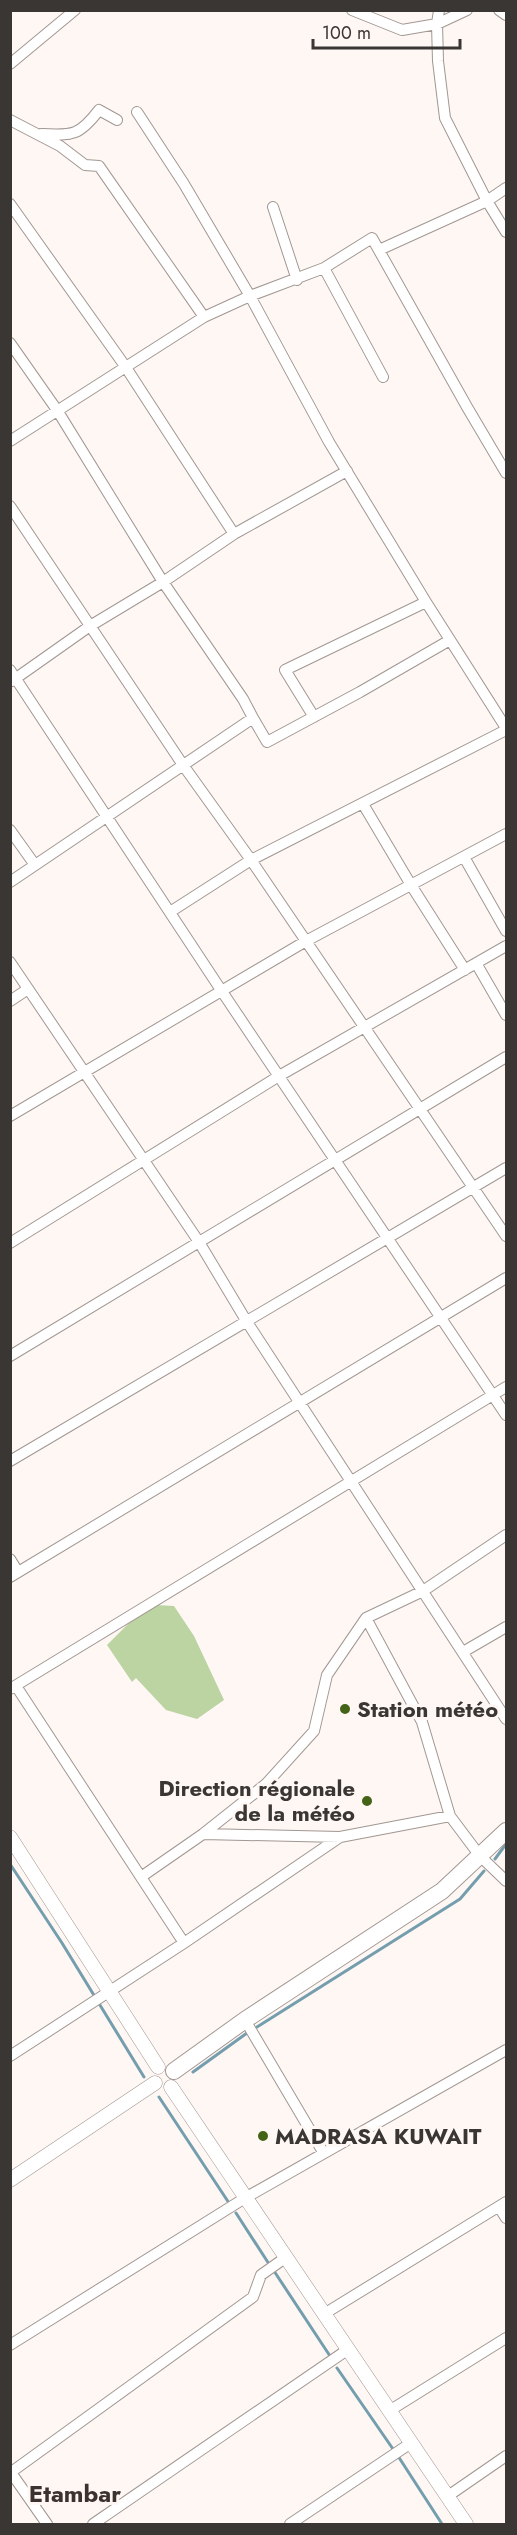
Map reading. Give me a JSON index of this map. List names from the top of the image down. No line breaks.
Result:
{"districts":["Etambar"],"places":["Station météo","Direction régionale de la météo","MADRASA KUWAIT"],"scale_bar":"100 m"}
